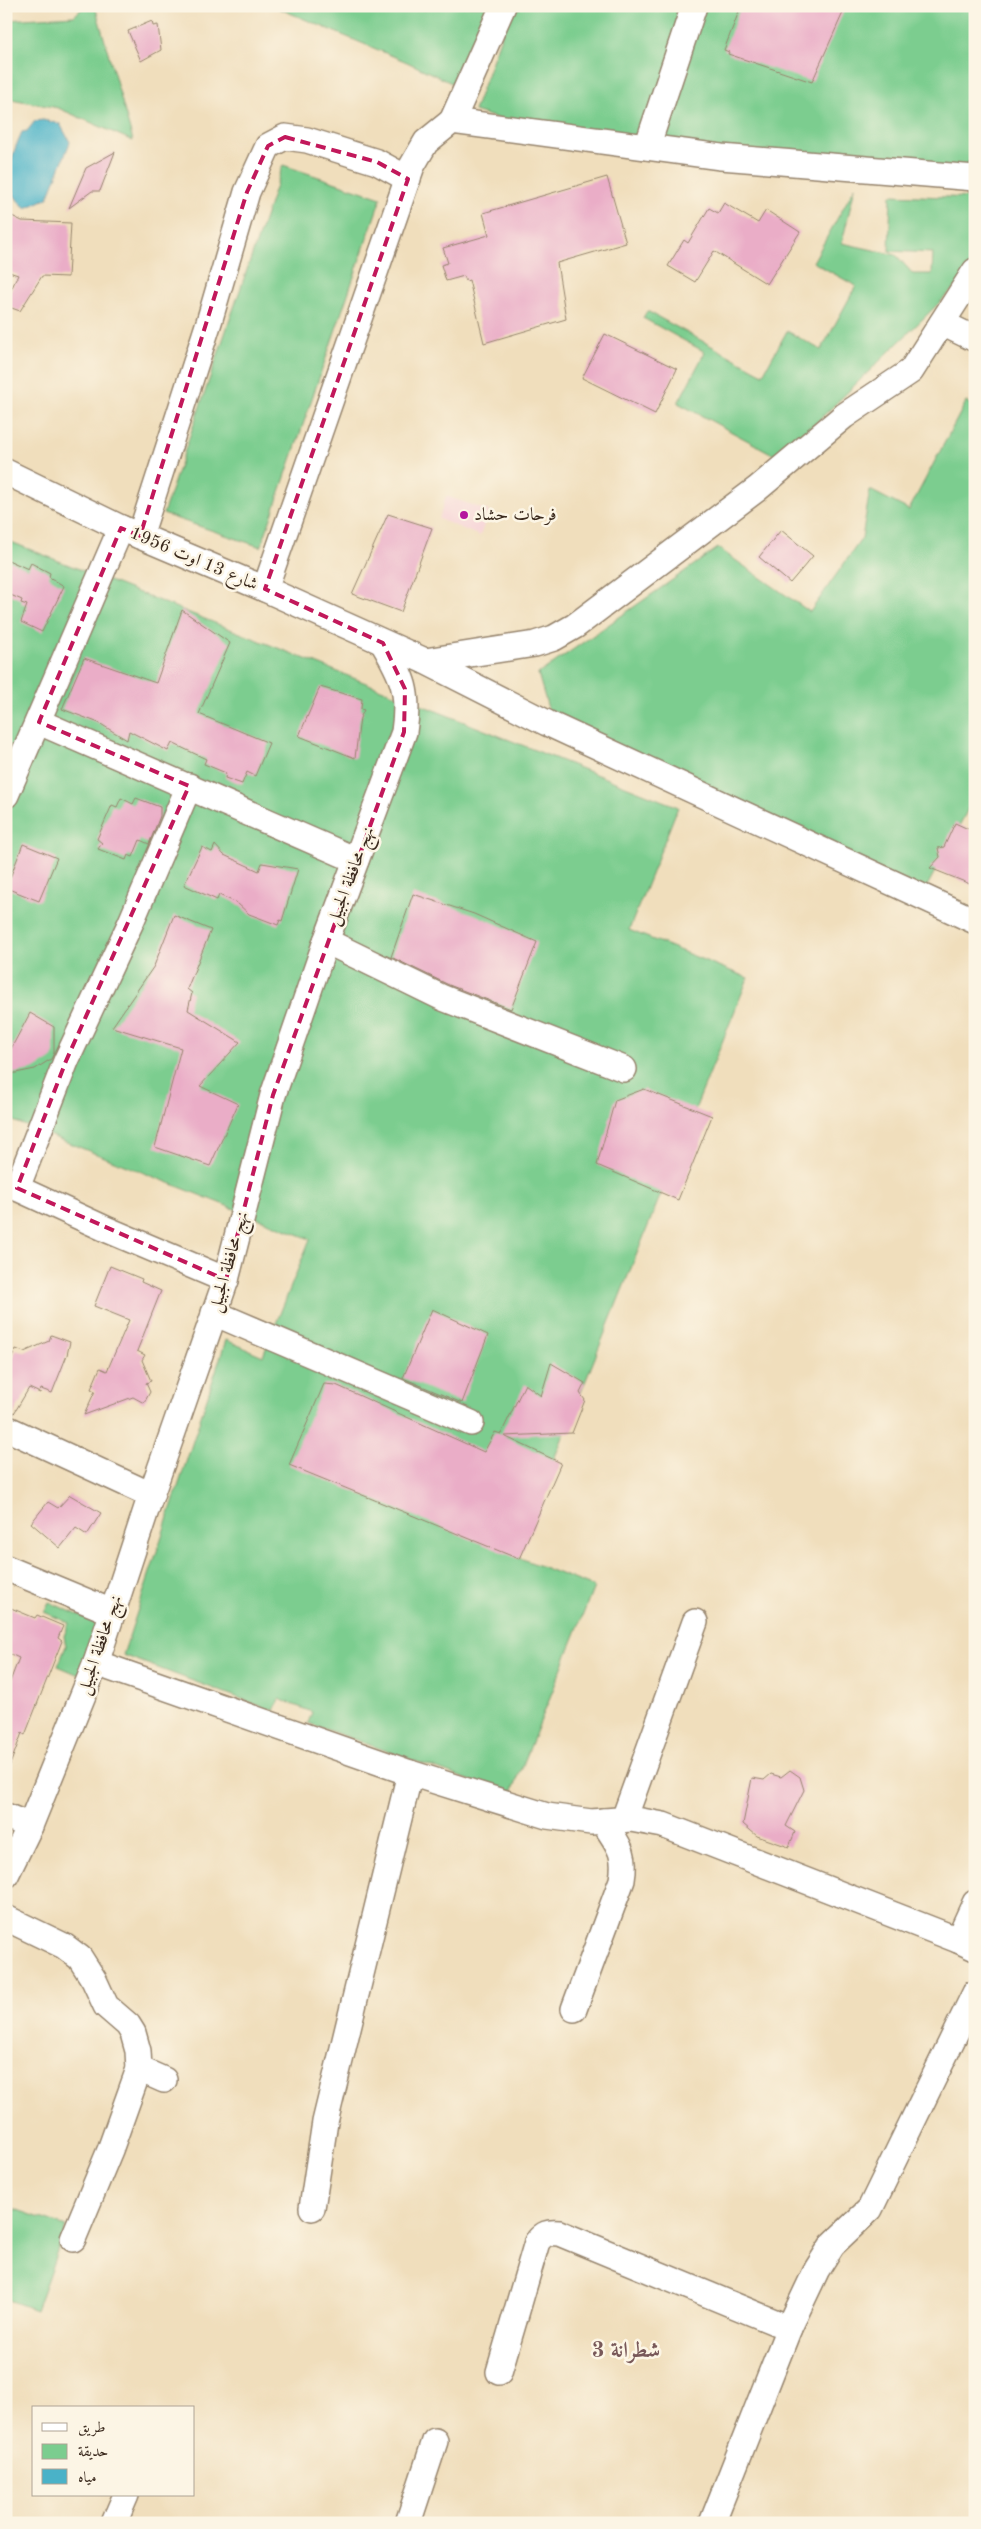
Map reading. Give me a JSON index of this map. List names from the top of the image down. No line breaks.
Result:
{"streets":{"street":["شارع 13 اوت 1956","نهج محافظة الجبيل"]},"crossings":[["شارع 13 اوت 1956","نهج محافظة الجبيل"]],"districts":["شطرانة 3"],"places":["فرحات حشاد"],"legend":["طريق","حديقة","مياه"]}
